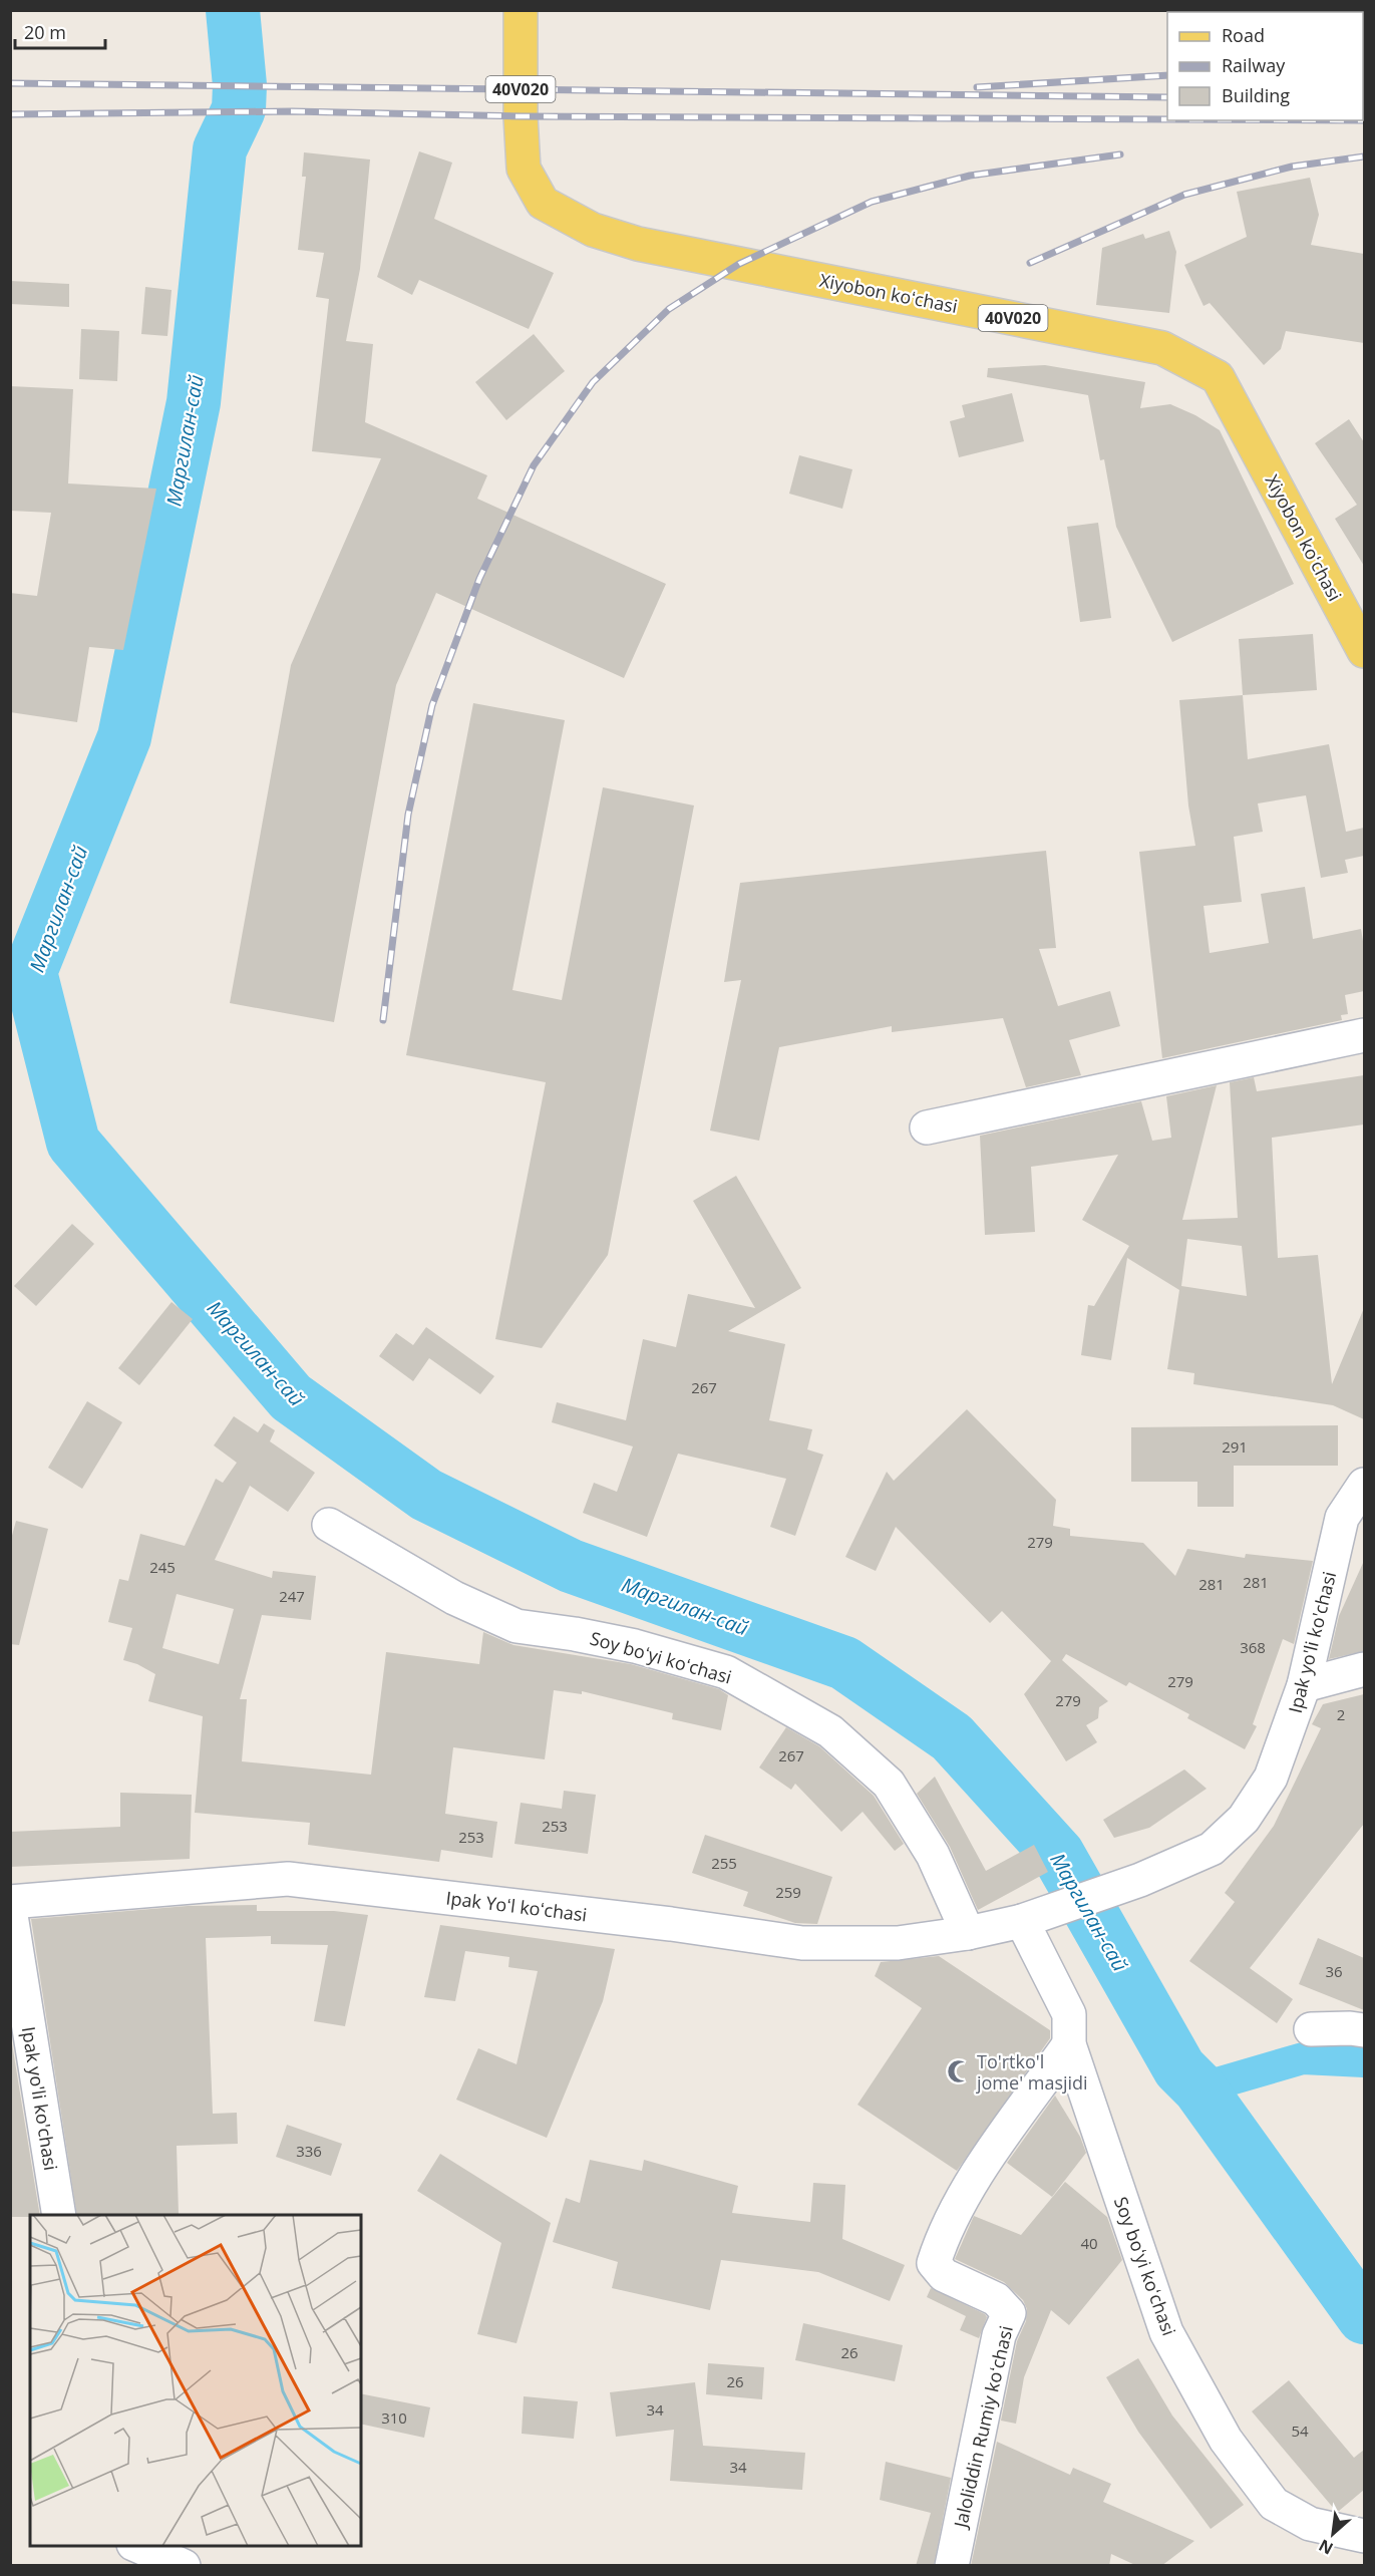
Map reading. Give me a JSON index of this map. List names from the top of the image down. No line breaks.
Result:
{"streets":{"main road":["40V020","Xiyobon koʻchasi"],"street":["Ipak yo'li ko'chasi","Soy boʻyi koʻchasi","Ipak Yoʻl koʻchasi","Jaloliddin Rumiy koʻchasi"]},"crossings":[["Ipak yo'li ko'chasi","Ipak Yoʻl koʻchasi"],["Soy boʻyi koʻchasi","Ipak Yoʻl koʻchasi"],["Soy boʻyi koʻchasi","Jaloliddin Rumiy koʻchasi"]],"water":["Маргилан-сай"],"places":{"mosque":["To'rtko'l jome' masjidi"]},"house_numbers":["267","291","279","245","281","281","247","368","279","279","2","267","253","253","255","259","36","336","40","26","26","34","310","54","34"],"legend":["Road","Railway","Building"],"scale_bar":"20 m","north":"bottom left"}
